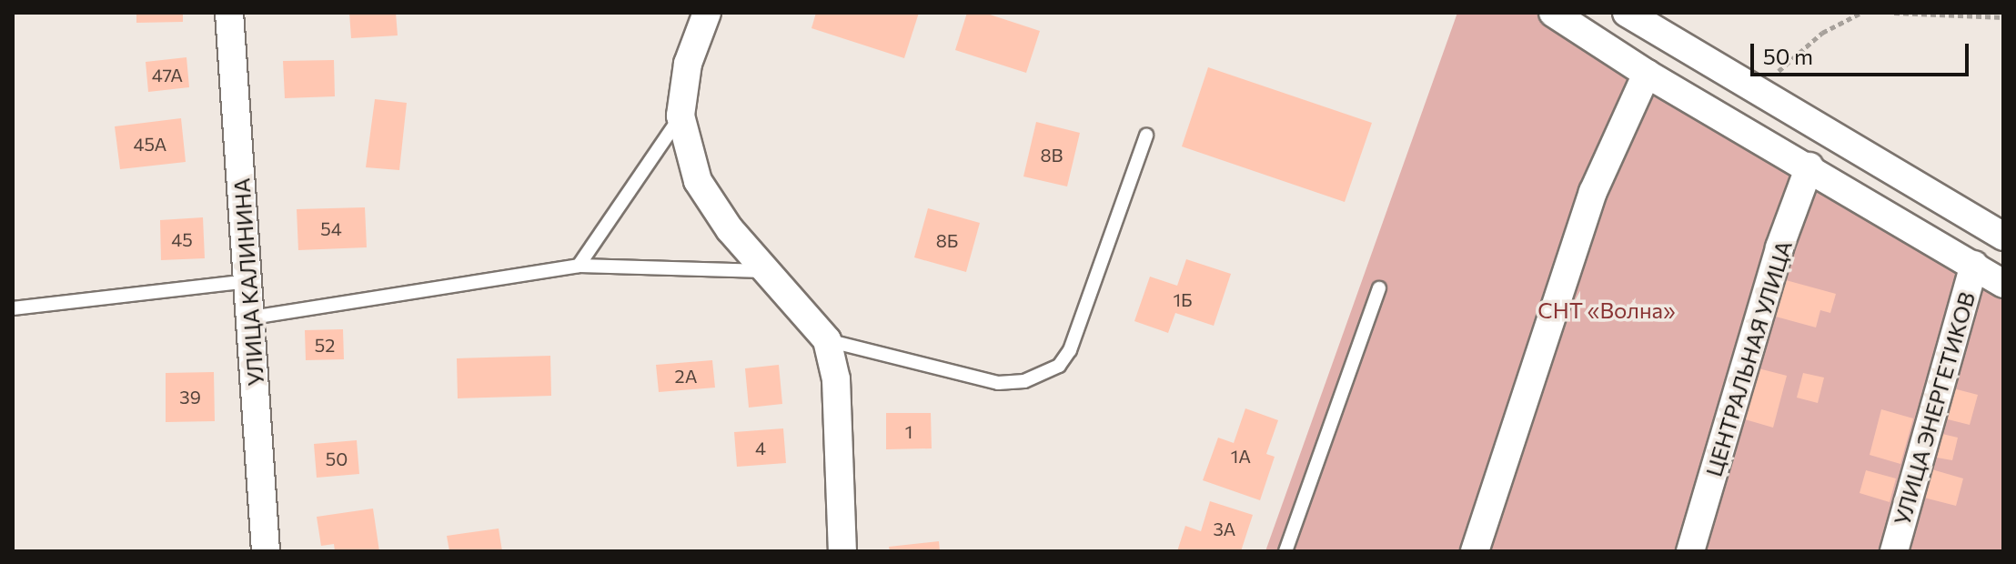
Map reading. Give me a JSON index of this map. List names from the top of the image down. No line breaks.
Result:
{"streets":{"street":["УЛИЦА КАЛИНИНА","ЦЕНТРАЛЬНАЯ УЛИЦА","УЛИЦА ЭНЕРГЕТИКОВ"]},"parks":["СНТ «Волна»"],"house_numbers":["47А","45А","8В","54","45","8Б","1Б","52","2А","39","1","4","1А","50","3А"],"scale_bar":"50 m"}
